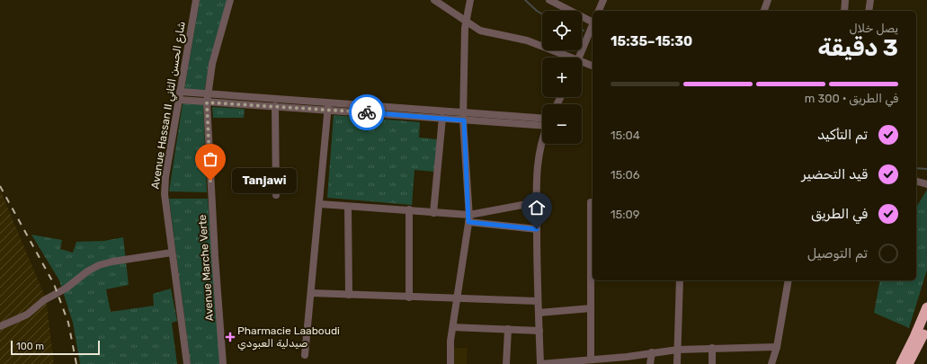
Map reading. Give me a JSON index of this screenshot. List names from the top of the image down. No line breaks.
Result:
{"streets":{"street":["Avenue Hassan II شارع الحسن الثاني","Avenue Marche Verte"]},"places":{"other":["Tanjawi"],"health":["Pharmacie Laaboudi صيدلية العبودي"]},"scale_bar":"100 m","page":{"map_buttons":["+","−"],"heading":["3 دقيقة","يصل خلال","15:30–15:35"],"bar":"في الطريق · 300 m","list":[["تم التأكيد","15:04"],["قيد التحضير","15:06"],["في الطريق","15:09"],"تم التوصيل"],"bubble":"Tanjawi","scale":"100 m"}}
